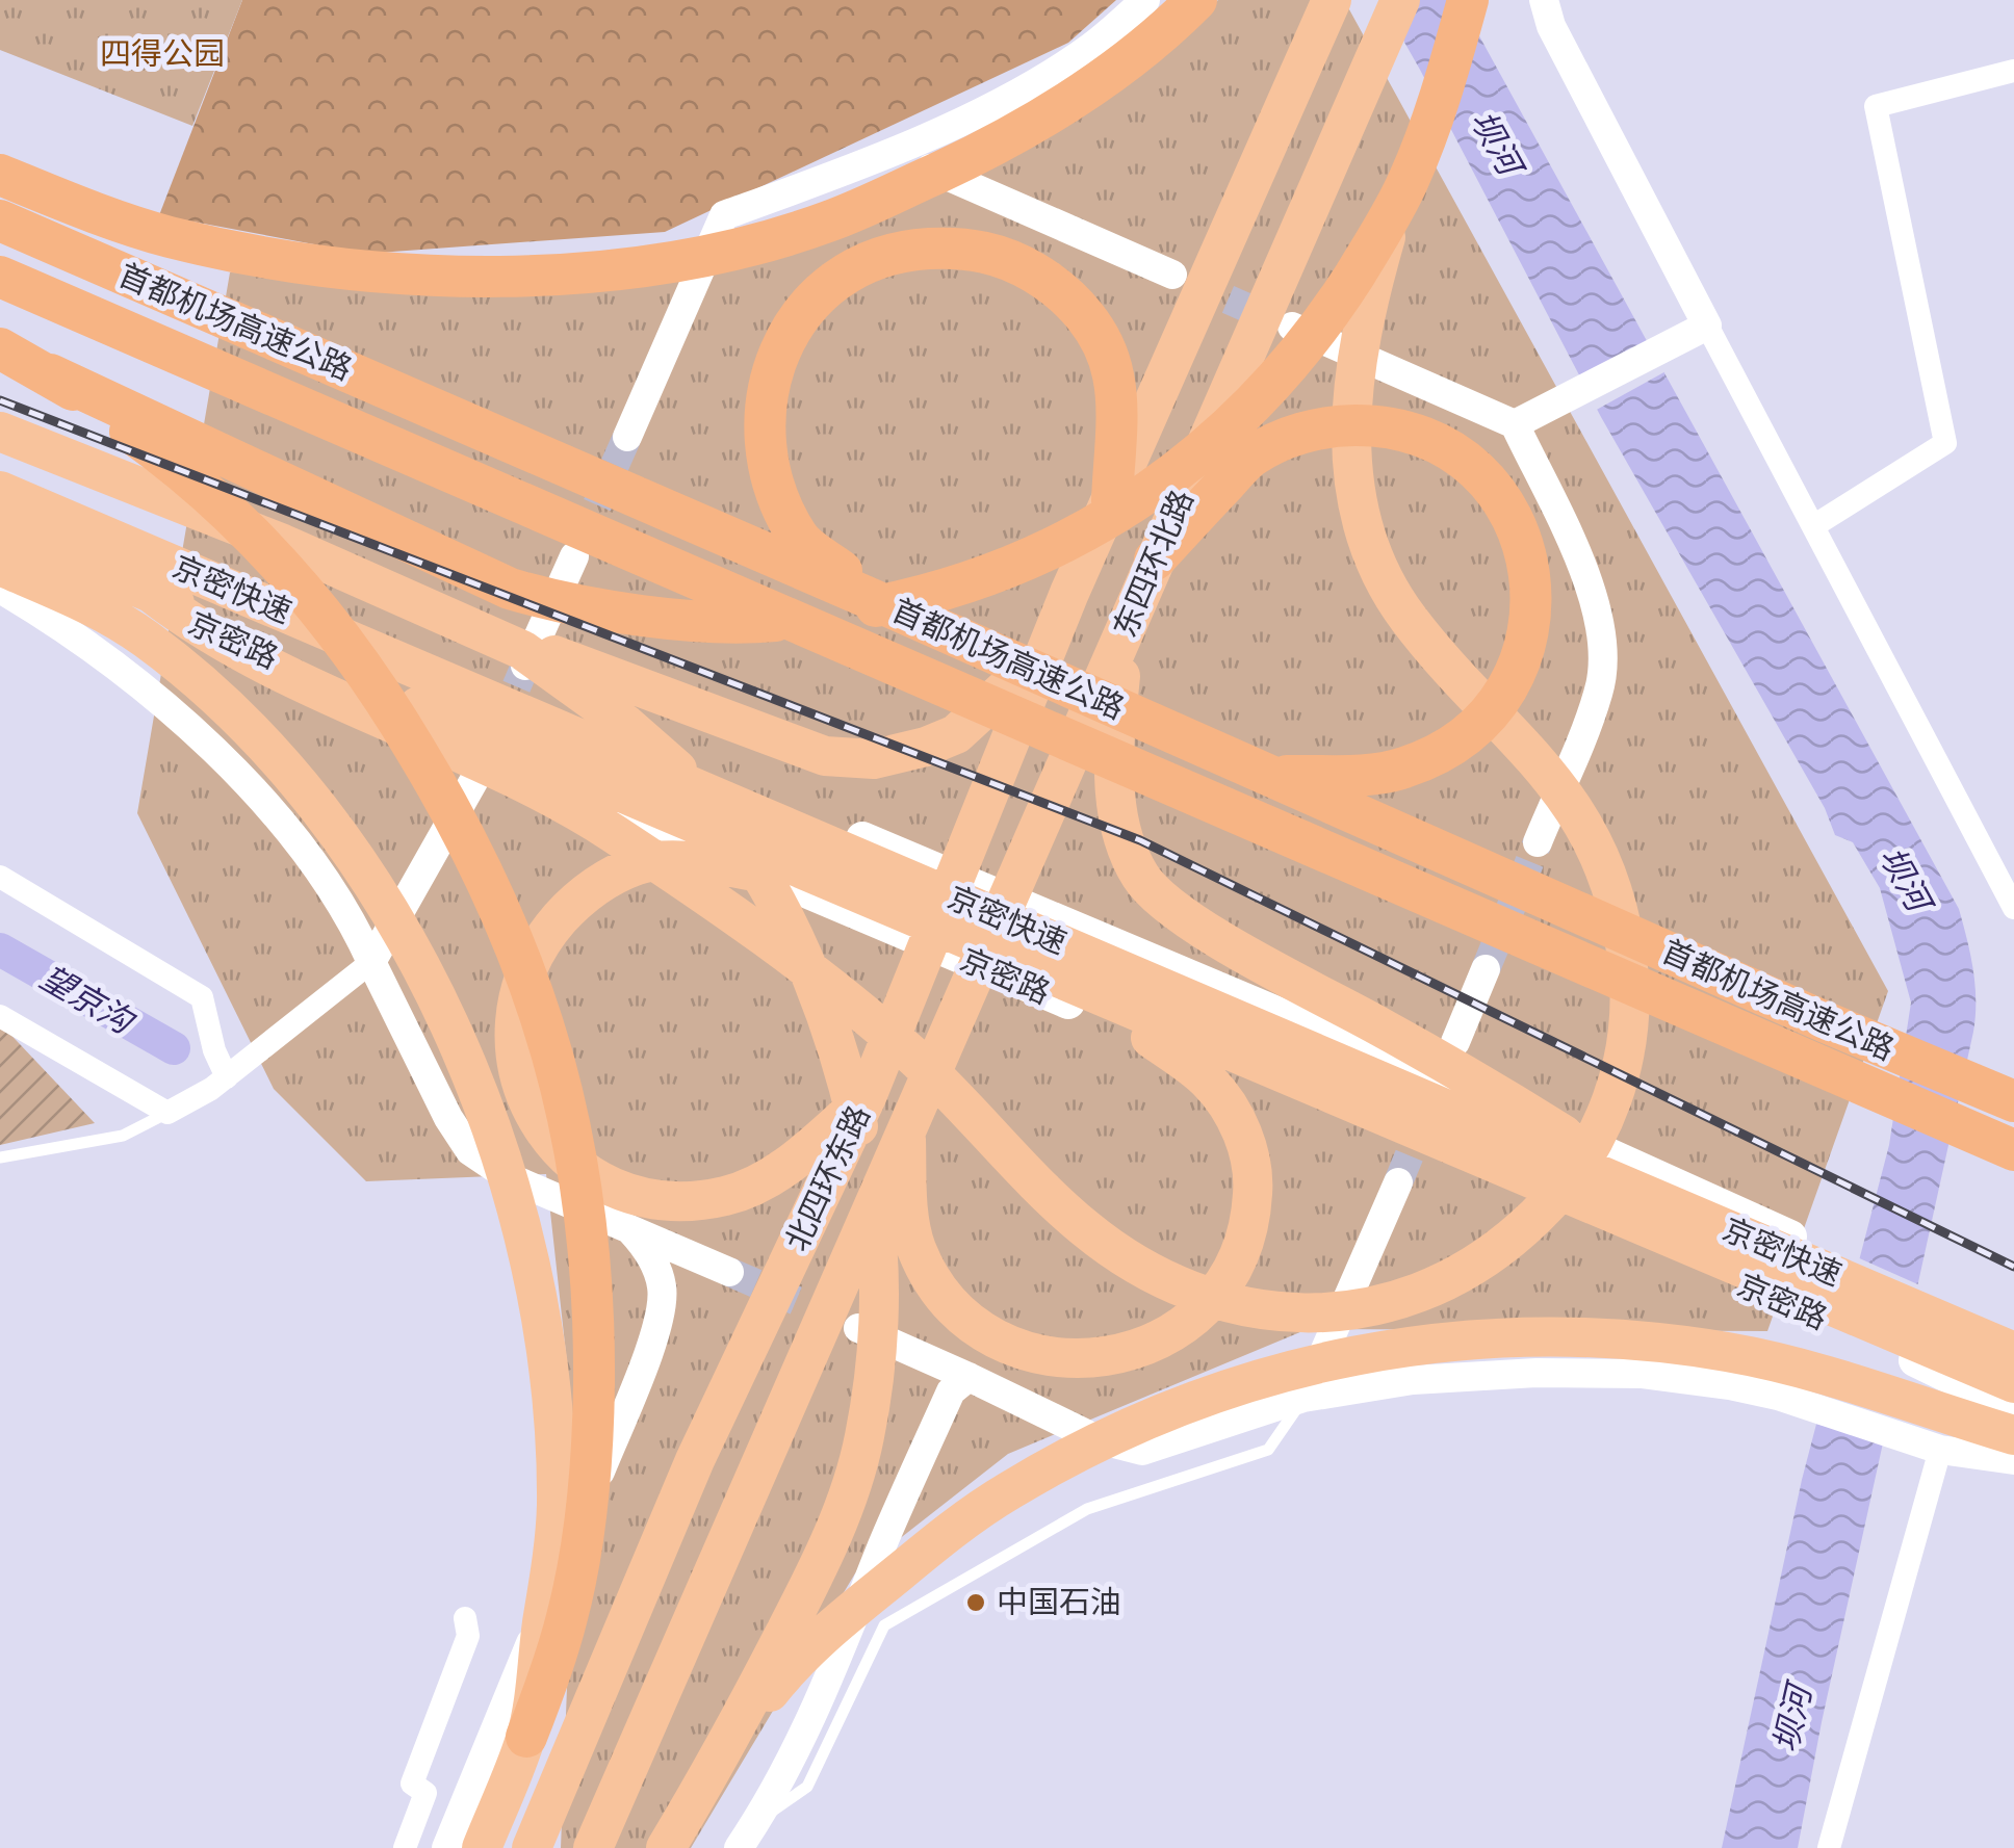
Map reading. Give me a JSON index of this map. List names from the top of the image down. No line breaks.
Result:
{"streets":{"highway":["首都机场高速公路","东四环北路","京密快速","北四环东路"],"main road":["京密路"]},"crossings":[["东四环北路","北四环东路"]],"water":["坝河","望京沟"],"parks":["四得公园"],"places":["中国石油"]}
